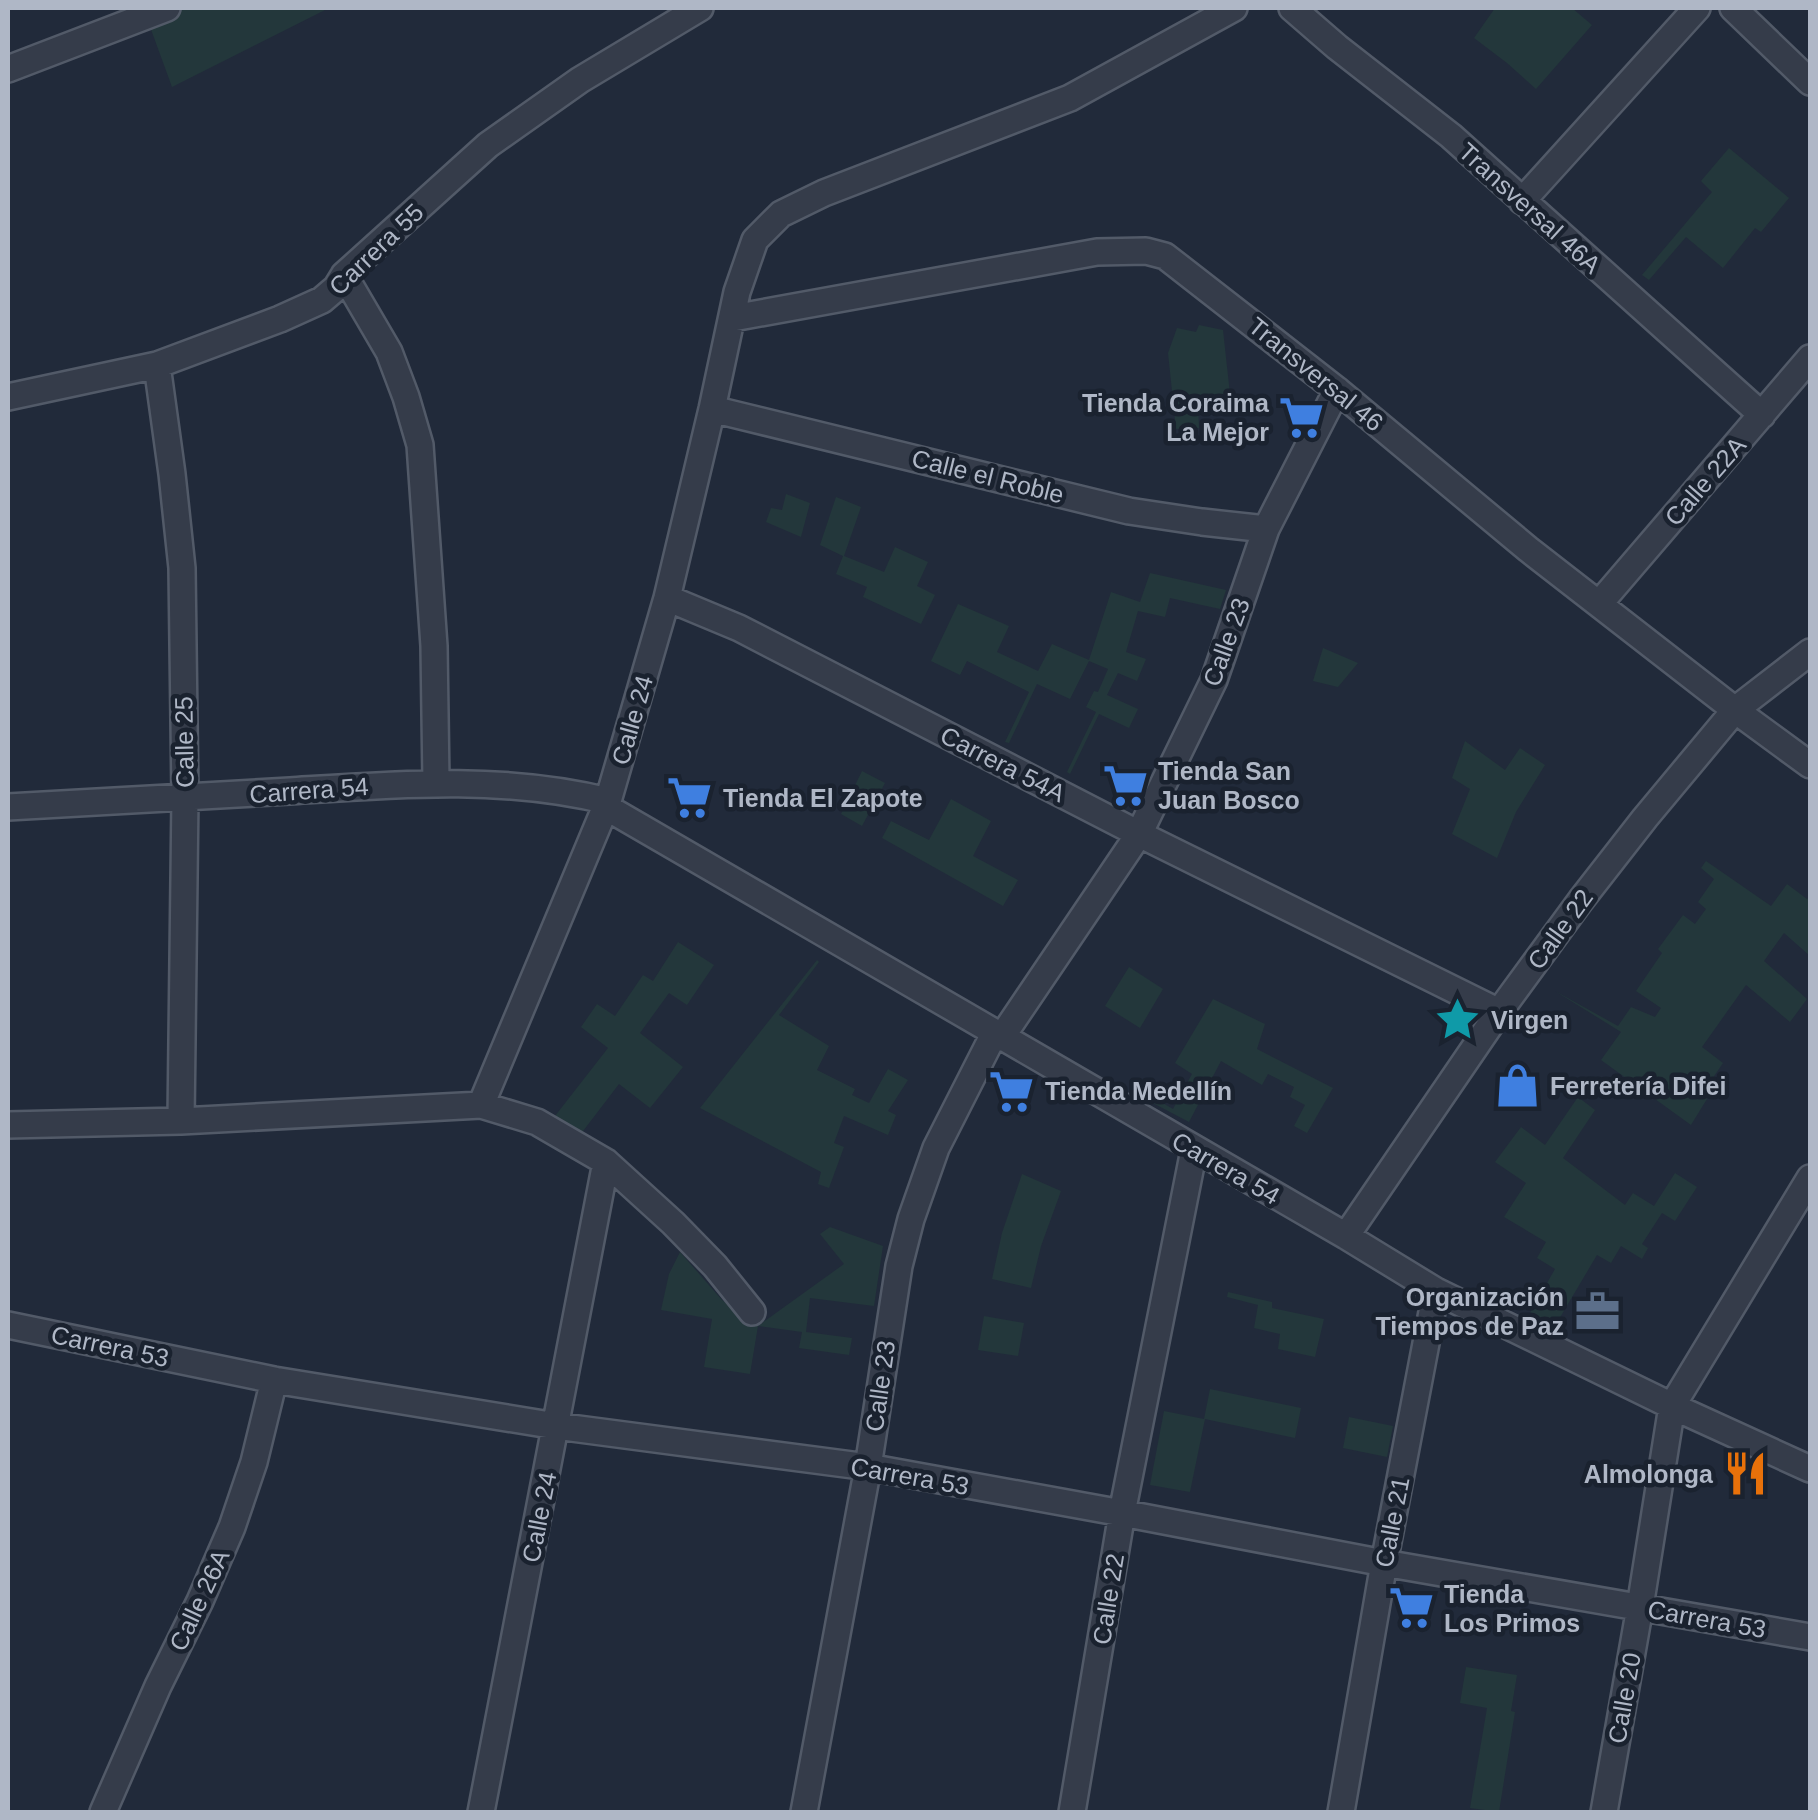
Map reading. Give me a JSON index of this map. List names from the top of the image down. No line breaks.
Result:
{"streets":{"street":["Transversal 46A","Carrera 55","Transversal 46","Calle el Roble","Calle 22A","Calle 23","Calle 24","Calle 25","Carrera 54A","Carrera 54","Calle 22","Carrera 53","Calle 21","Calle 26A","Calle 20"]},"crossings":[["Transversal 46A","Calle 22A"],["Carrera 55","Calle 25"],["Transversal 46","Calle 22A"],["Transversal 46","Calle 23"],["Transversal 46","Calle 24"],["Transversal 46","Calle 22"],["Calle el Roble","Calle 23"],["Calle el Roble","Calle 24"],["Calle 23","Carrera 54A"],["Calle 23","Carrera 54"],["Calle 23","Carrera 53"],["Calle 24","Carrera 54A"],["Calle 24","Carrera 54"],["Calle 24","Carrera 53"],["Calle 25","Carrera 54"],["Carrera 54A","Calle 22"],["Carrera 54","Calle 22"],["Carrera 54","Calle 21"],["Carrera 54","Calle 20"],["Calle 22","Carrera 53"],["Carrera 53","Calle 21"],["Carrera 53","Calle 26A"],["Carrera 53","Calle 20"]],"places":{"supermarket":["Tienda Coraima La Mejor","Tienda San Juan Bosco","Tienda El Zapote","Tienda Medellín","Tienda Los Primos"],"place":["Virgen"],"shop":["Ferretería Difei"],"office":["Organización Tiempos de Paz"],"restaurant":["Almolonga"]}}
